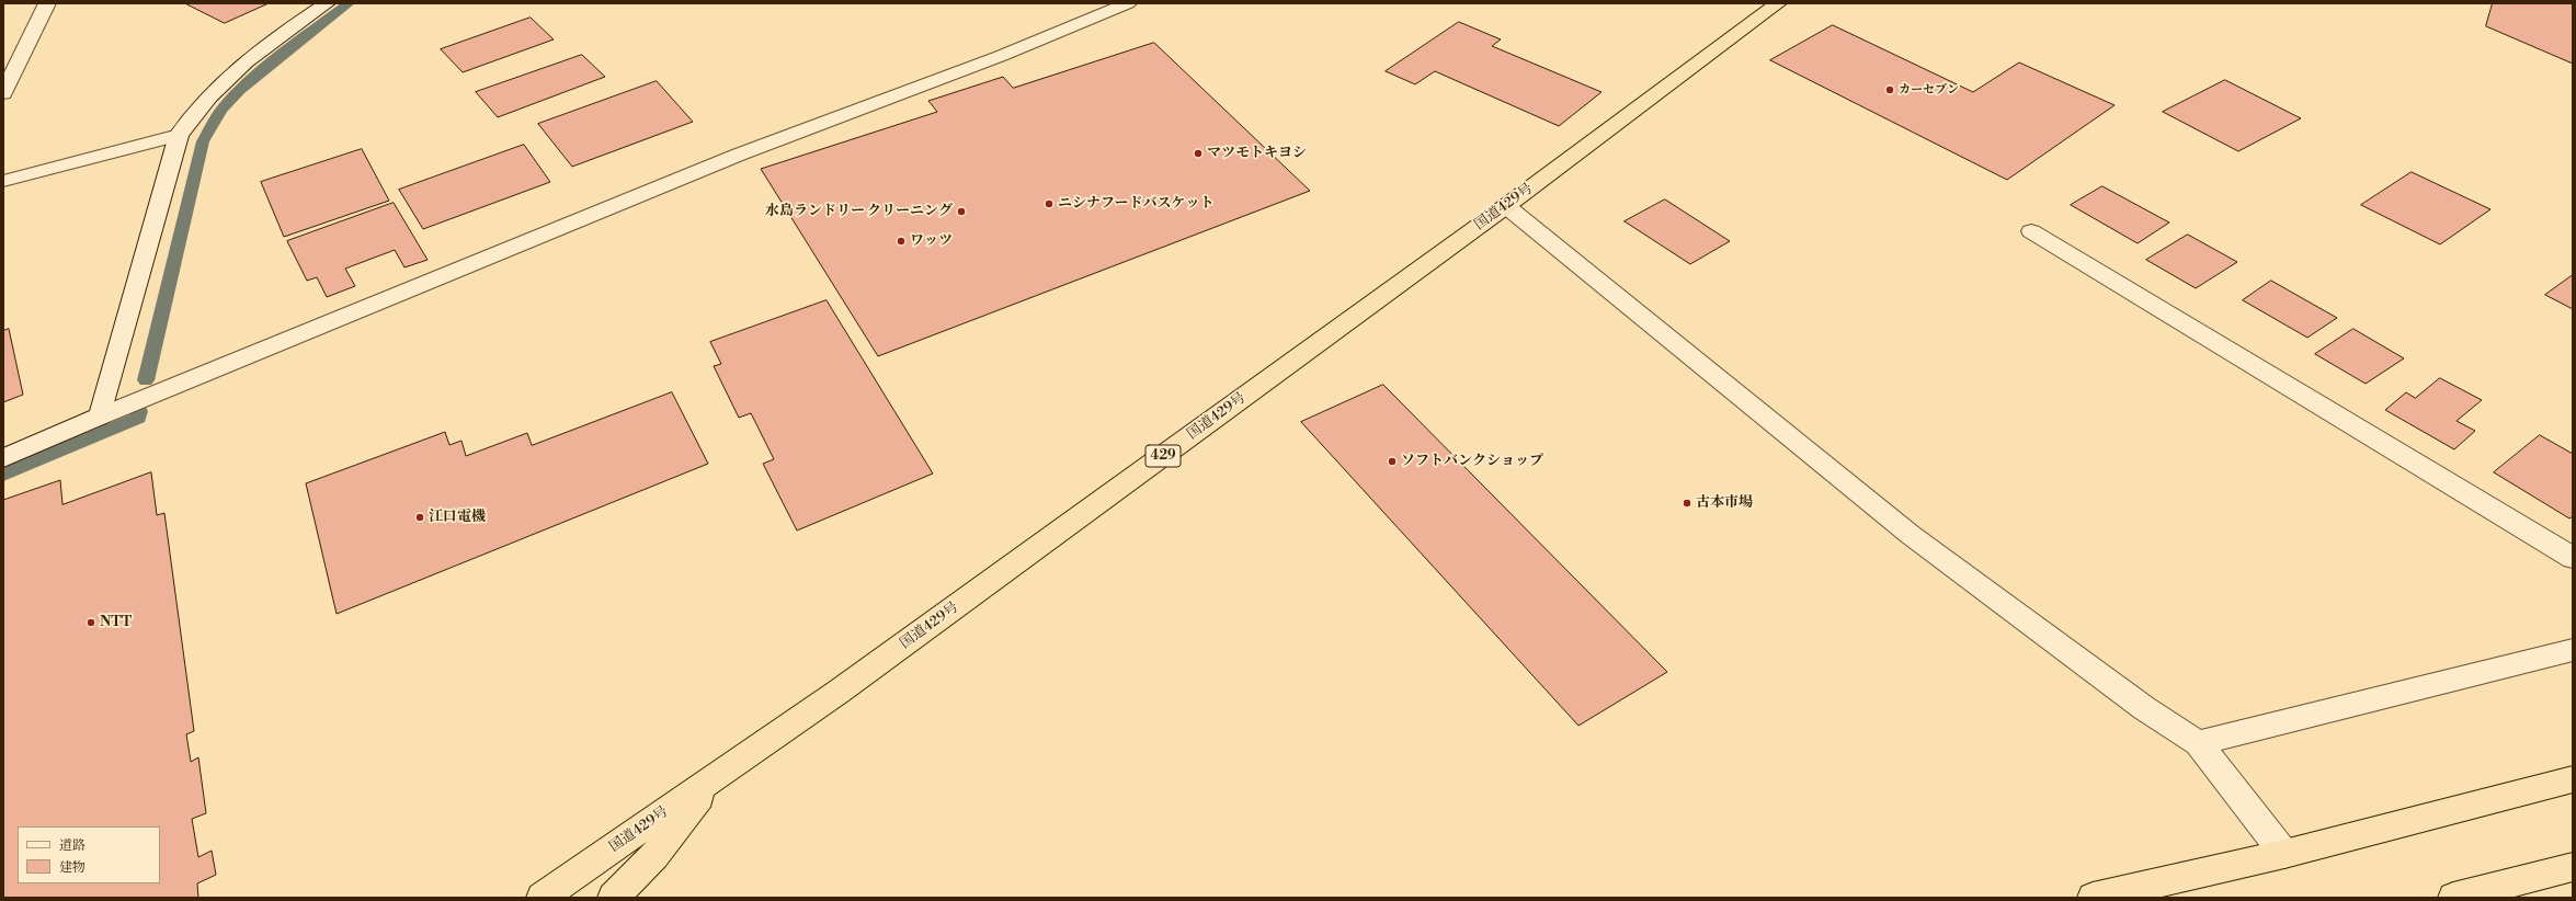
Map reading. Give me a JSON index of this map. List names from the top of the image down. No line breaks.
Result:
{"streets":{"highway":["国道429号","429"]},"places":["カーセブン","マツモトキヨシ","ニシナフードバスケット","水島ランドリー クリーニング","ワッツ","ソフトバンクショップ","古本市場","江口電機","NTT"],"legend":["道路","建物"]}
